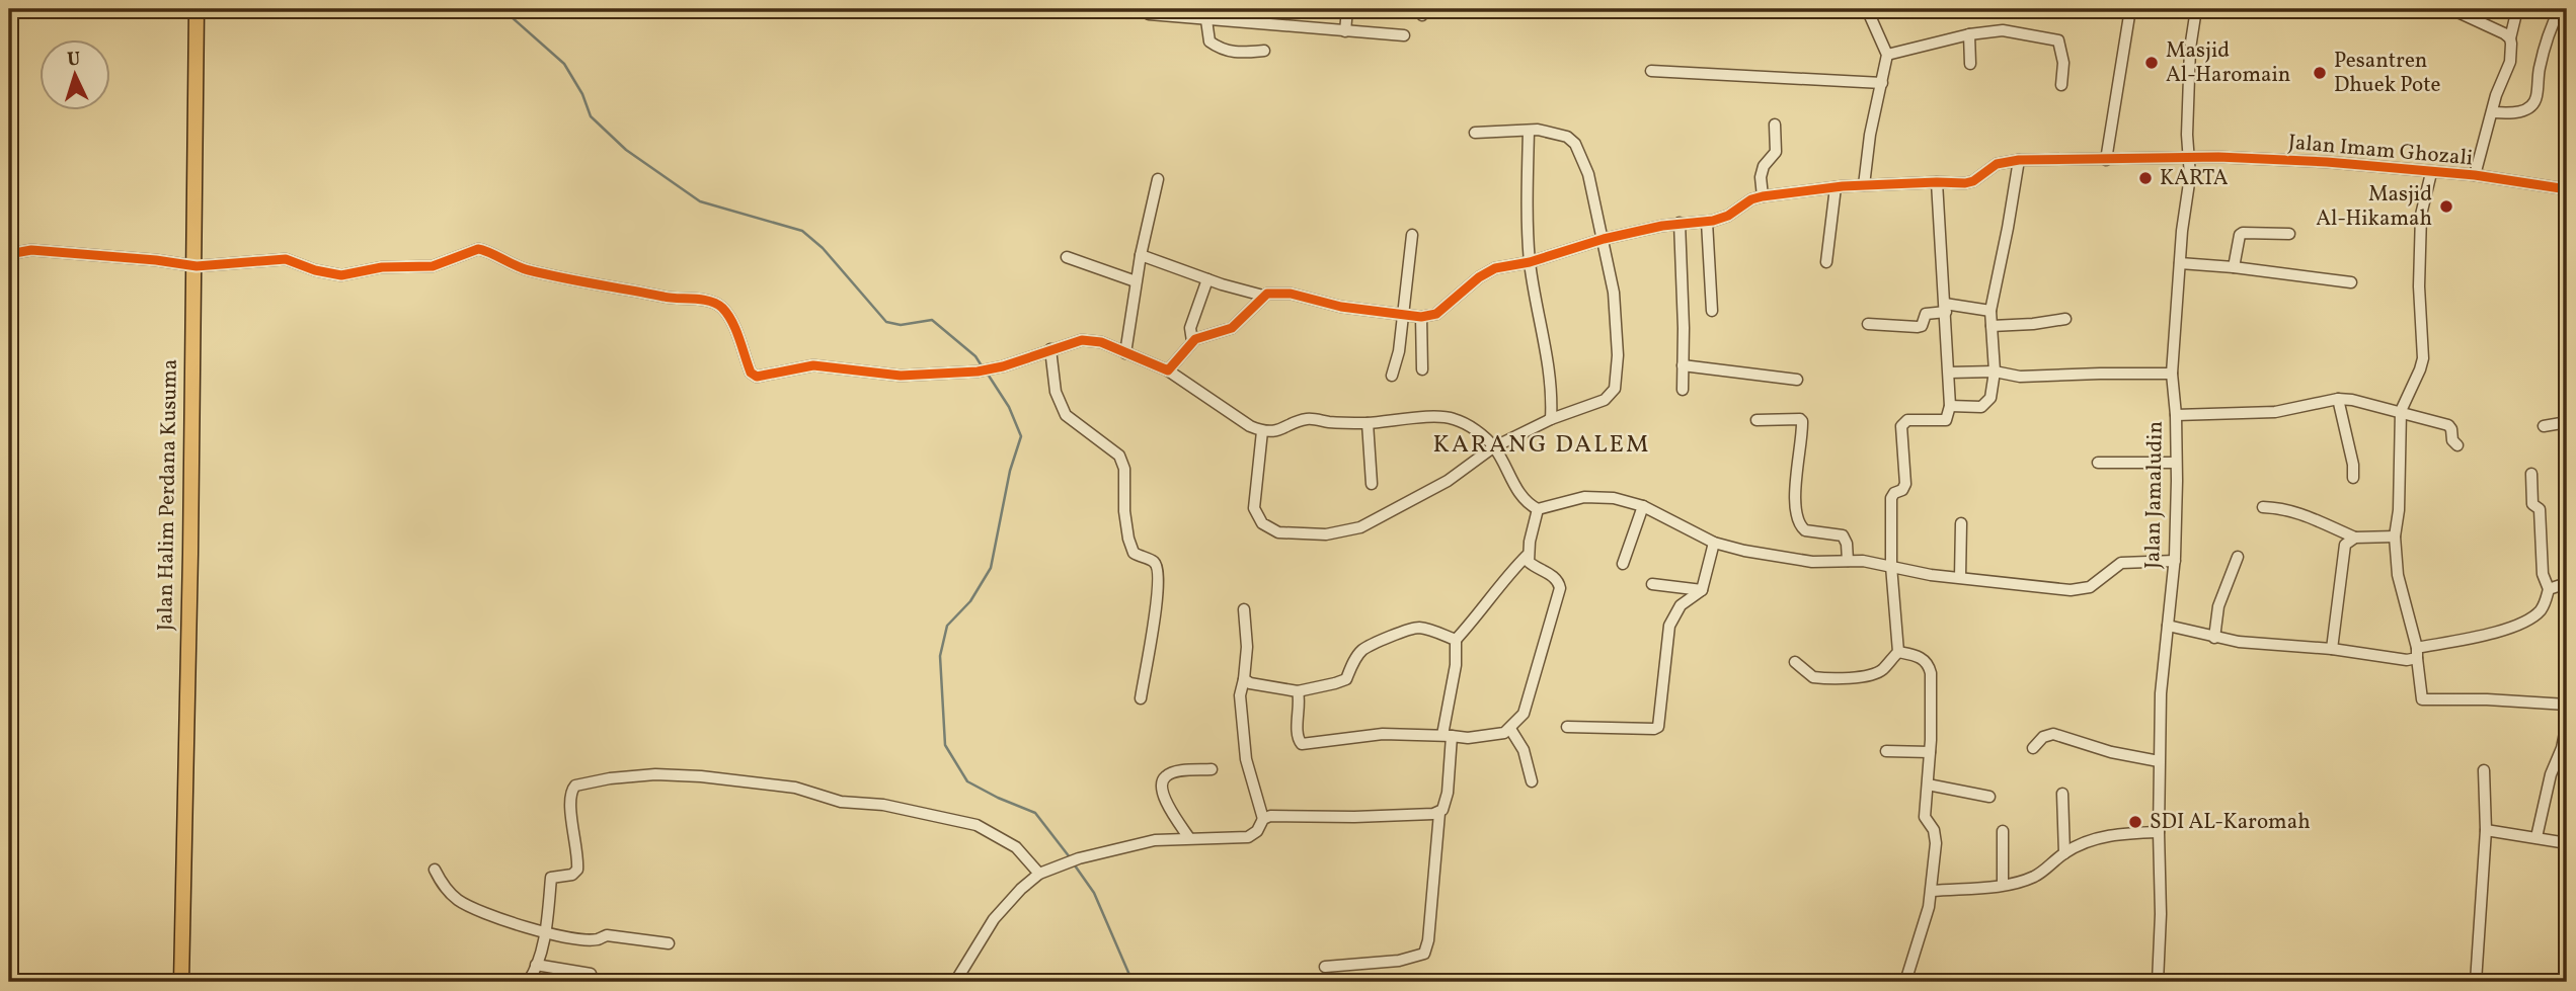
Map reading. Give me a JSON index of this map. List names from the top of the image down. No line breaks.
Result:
{"streets":{"main road":["Jalan Halim Perdana Kusuma"],"street":["Jalan Imam Ghozali","Jalan Jamaludin"]},"crossings":[["Jalan Imam Ghozali","Jalan Jamaludin"]],"districts":["KARANG DALEM"],"places":["Masjid Al-Haromain","Pesantren Dhuek Pote","KARTA","Masjid Al-Hikamah","SDI AL-Karomah"],"north":"top"}
